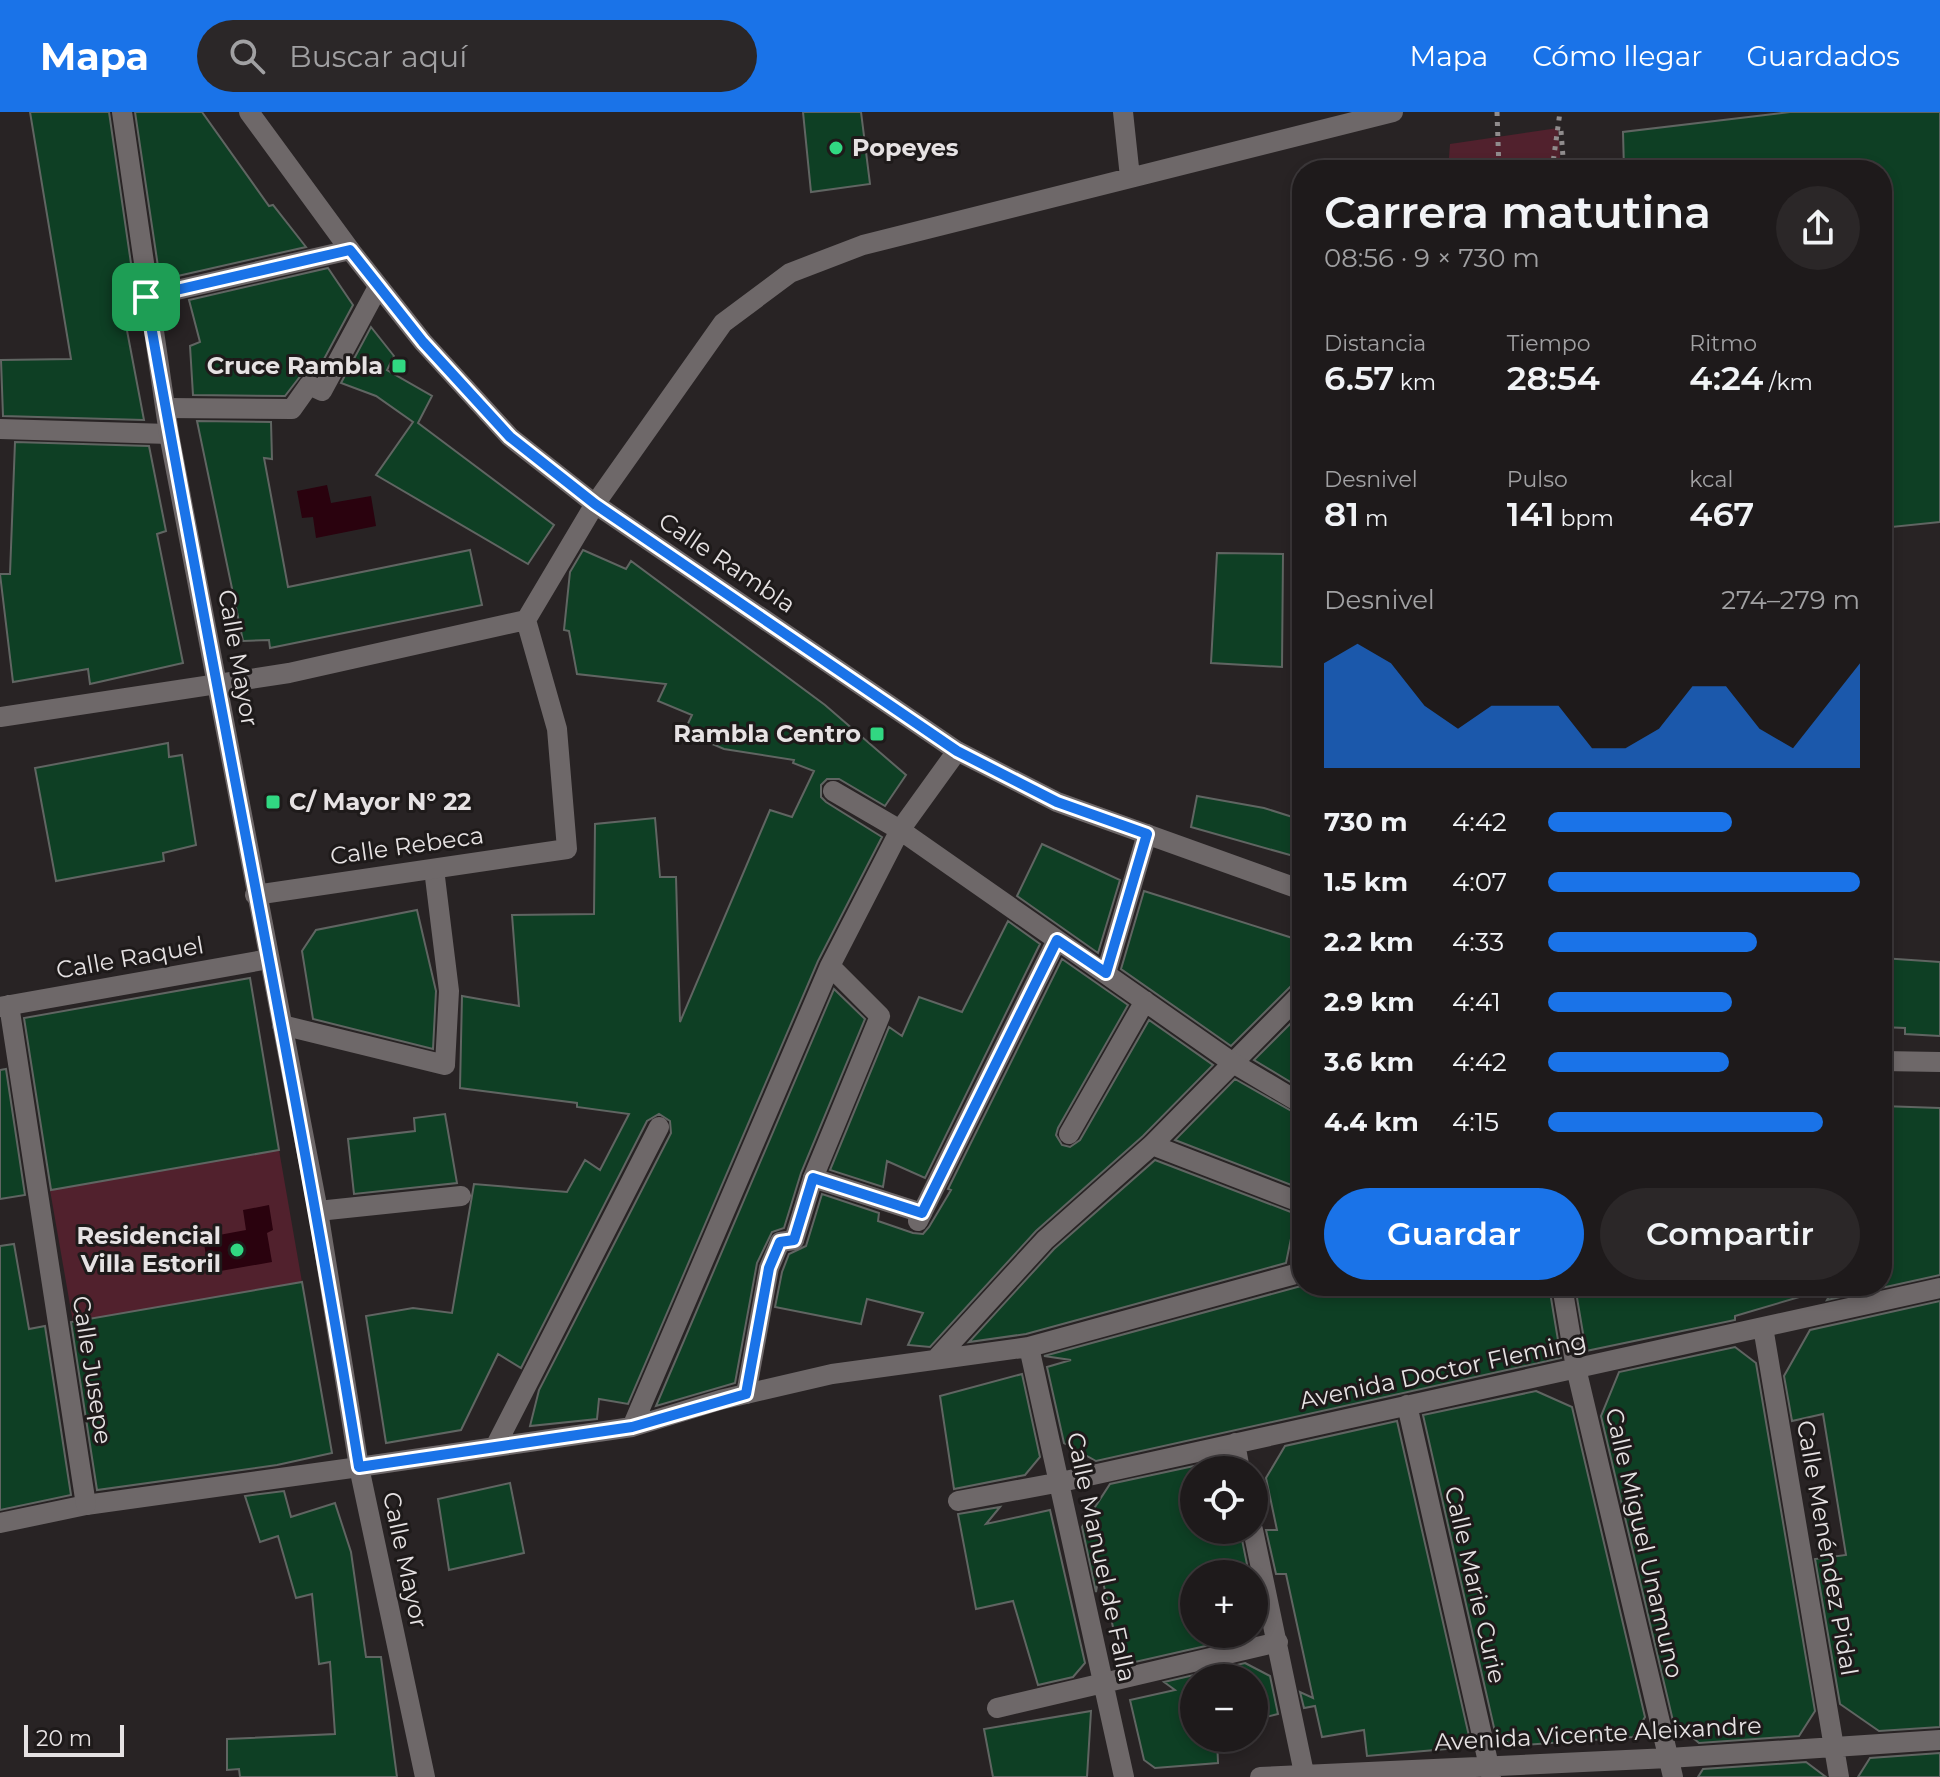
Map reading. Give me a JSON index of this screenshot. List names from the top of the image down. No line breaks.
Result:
{"streets":{"street":["Calle Rambla","Calle Mayor","Calle Rebeca","Calle Raquel","Calle Jusepe","Avenida Doctor Fleming","Calle Miguel Unamuno","Calle Menéndez Pidal","Calle Manuel de Falla","Calle Marie Curie","Avenida Vicente Aleixandre"]},"crossings":[["Calle Mayor","Calle Rebeca"],["Calle Mayor","Calle Raquel"],["Calle Raquel","Calle Jusepe"],["Avenida Doctor Fleming","Calle Miguel Unamuno"],["Avenida Doctor Fleming","Calle Menéndez Pidal"],["Avenida Doctor Fleming","Calle Manuel de Falla"],["Avenida Doctor Fleming","Calle Marie Curie"],["Calle Miguel Unamuno","Avenida Vicente Aleixandre"],["Calle Menéndez Pidal","Avenida Vicente Aleixandre"],["Calle Marie Curie","Avenida Vicente Aleixandre"]],"places":{"other":["Popeyes","Residencial Villa Estoril"],"transit":["Cruce Rambla","Rambla Centro","C/ Mayor N° 22"]},"scale_bar":"20 m","page":{"header":"Mapa","search":"Buscar aquí","nav":["Mapa","Cómo llegar","Guardados"],"heading":["Carrera matutina","08:56 · 9 × 730 m"],"stats":[["Distancia","6.57 km"],["Tiempo","28:54"],["Ritmo","4:24 /km"],["Desnivel","81 m"],["Pulso","141 bpm"],["kcal","467"]],"chart":["Desnivel","274–279 m"],"list":[{"name":"730 m","note":"4:42"},{"name":"1.5 km","note":"4:07"},{"name":"2.2 km","note":"4:33"},{"name":"2.9 km","note":"4:41"},{"name":"3.6 km","note":"4:42"},{"name":"4.4 km","note":"4:15"}],"buttons":["Guardar","Compartir"],"map_buttons":["+","−"],"scale":"20 m"}}
